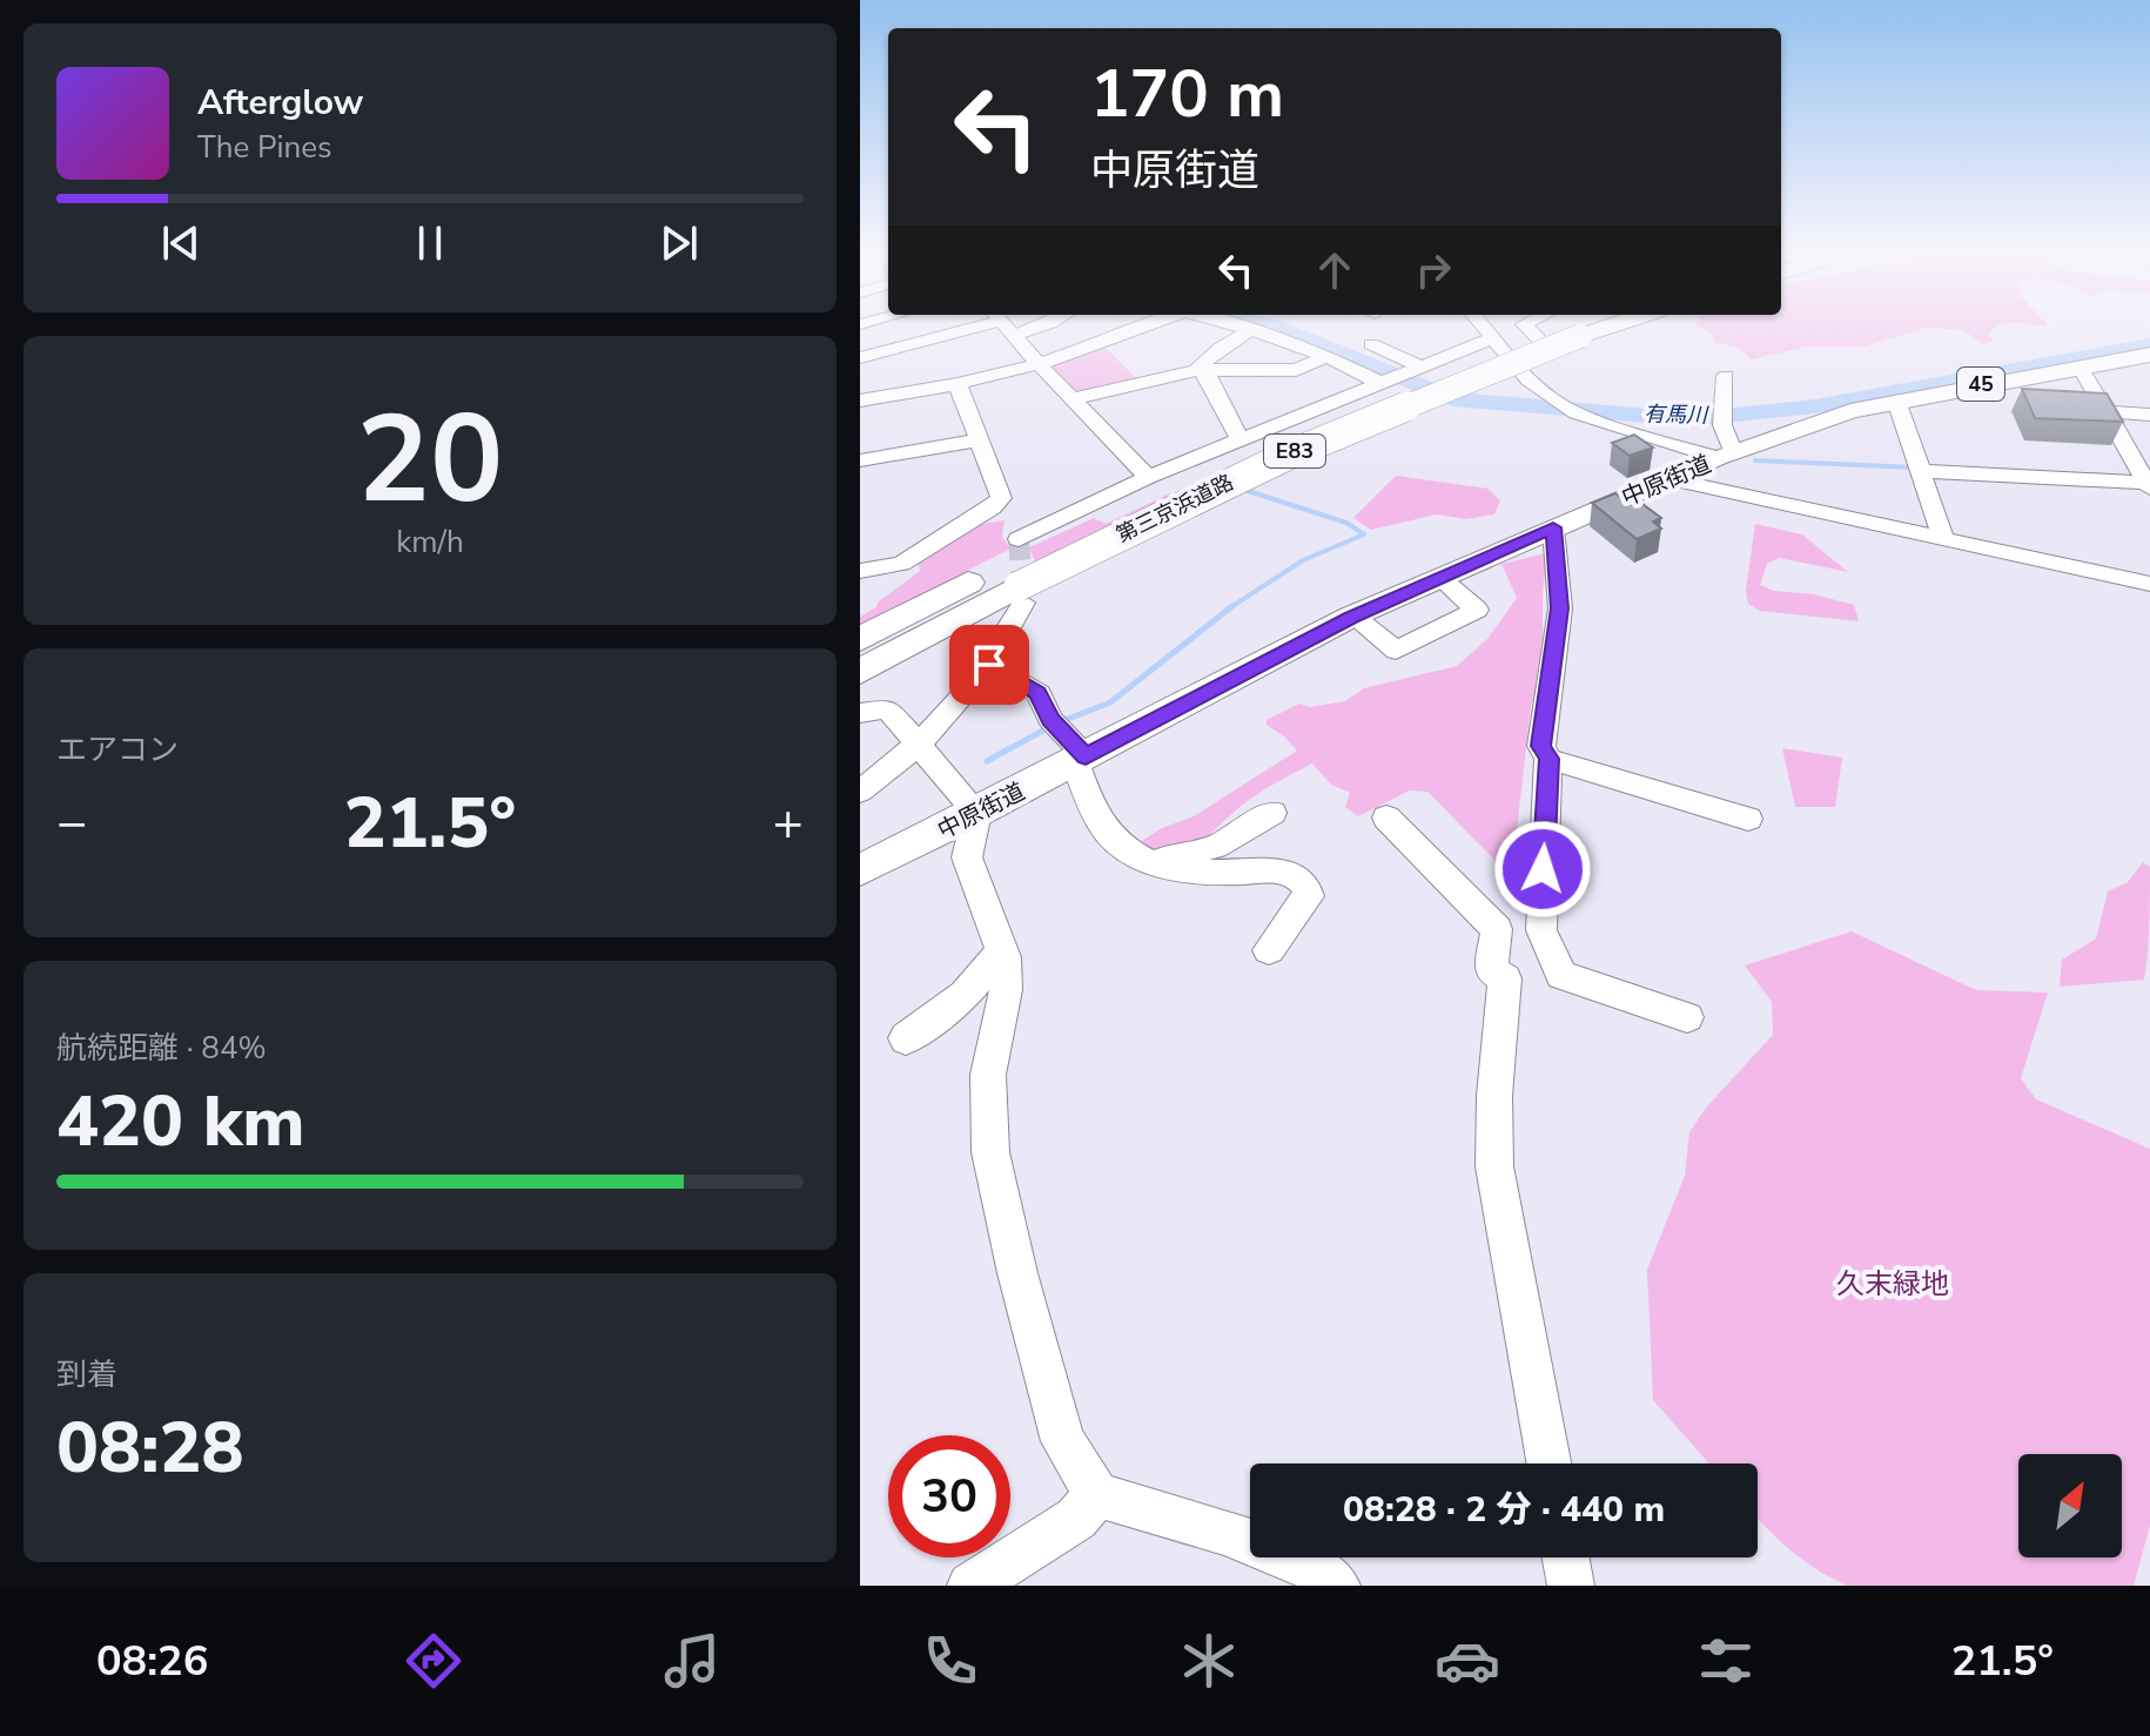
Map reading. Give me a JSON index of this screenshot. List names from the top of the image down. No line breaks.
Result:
{"streets":{"highway":["E83","第三京浜道路"],"main road":["45","中原街道"]},"water":["有馬川"],"parks":["久末緑地"],"north":"top right","page":{"turn":["170 m","中原街道"],"song":["Afterglow","The Pines"],"tile":[["20","km/h"],"エアコン",["航続距離 · 84%","420 km"],["到着","08:28"]],"heat":["−","21.5°","+"],"limit":"30","trip":"08:28 · 2 分 · 440 m","tabs":["08:26","21.5°"]}}
